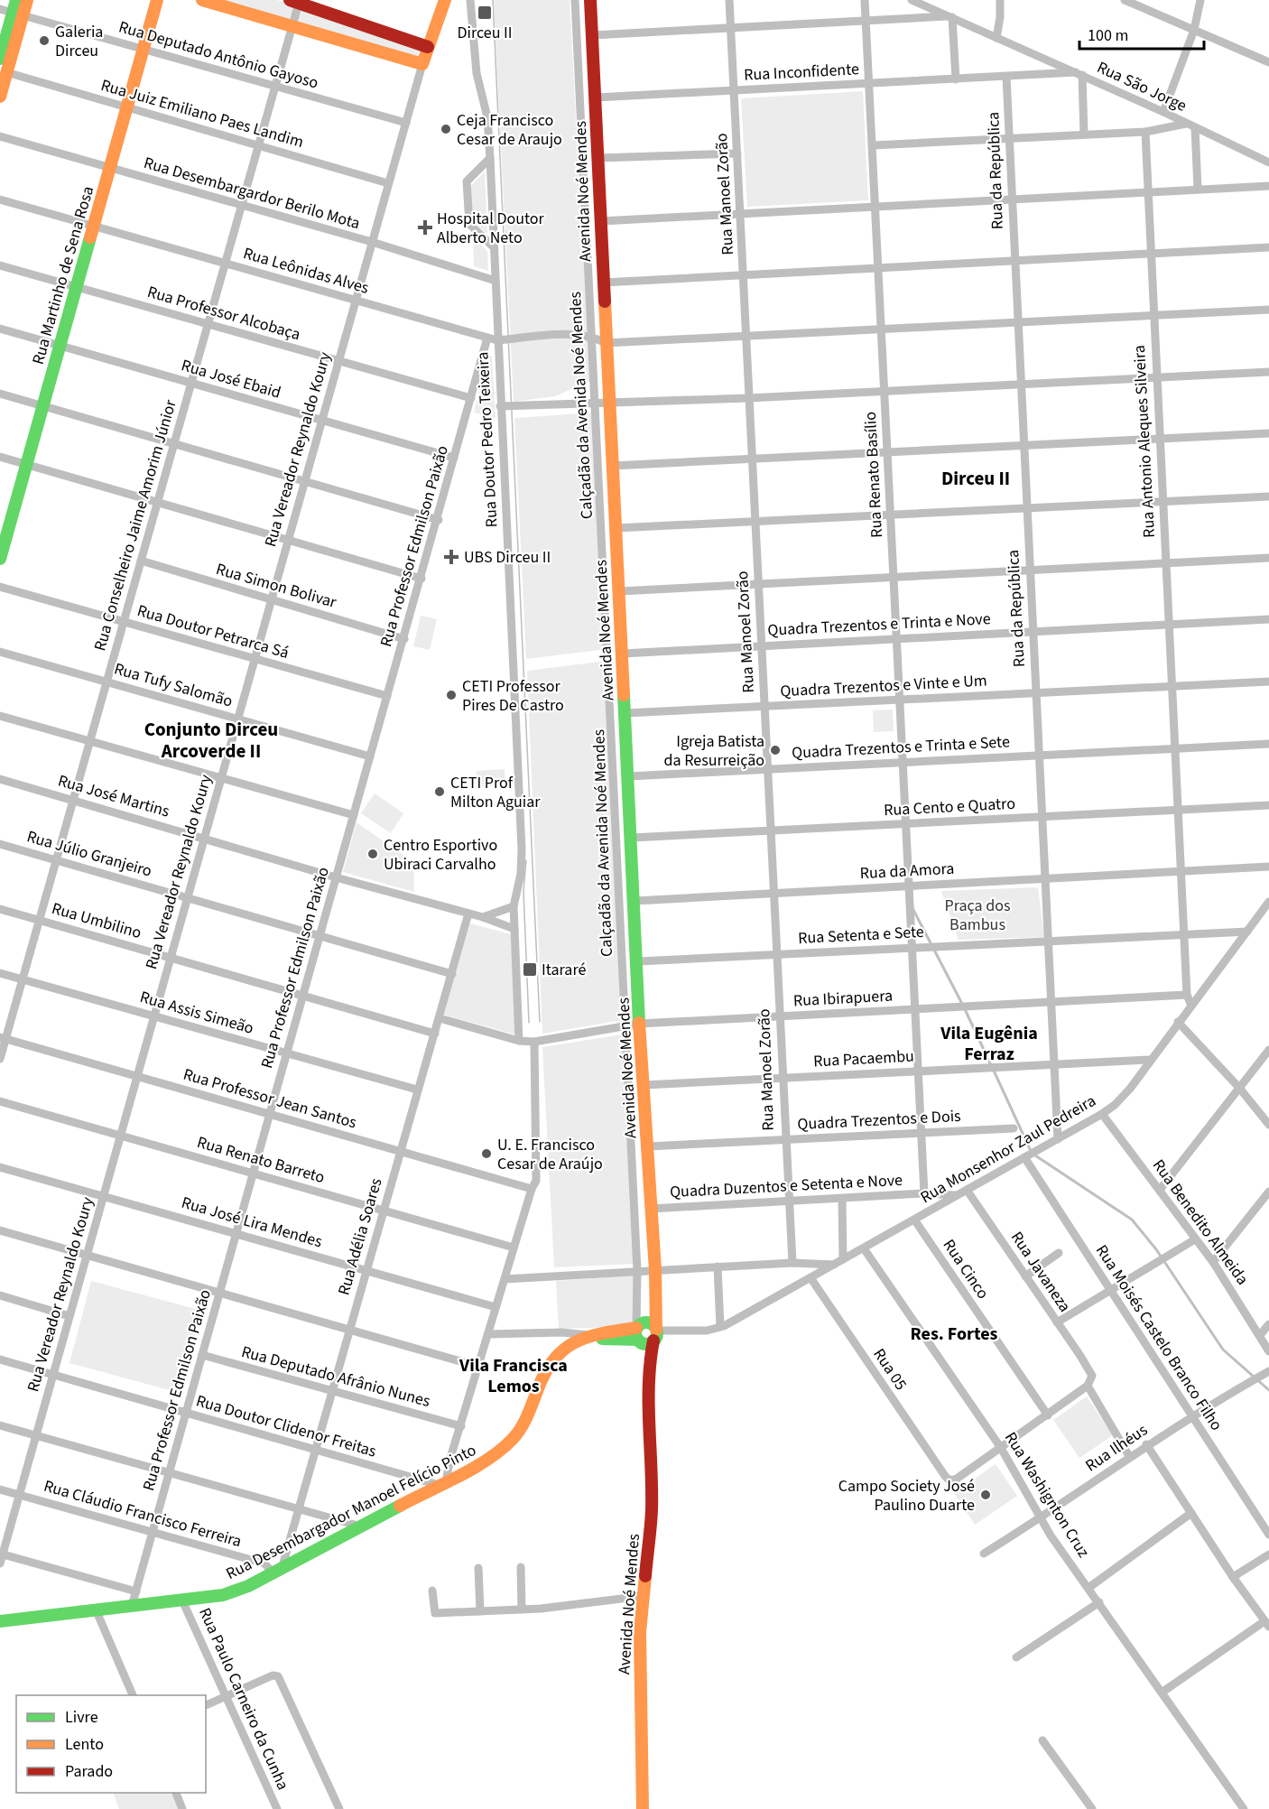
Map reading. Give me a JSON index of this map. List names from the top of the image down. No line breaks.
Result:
{"streets":{"street":["Rua Deputado Antônio Gayoso","Rua Inconfidente","Rua São Jorge","Rua Juiz Emiliano Paes Landim","Rua da República","Avenida Noé Mendes","Rua Desembargardor Berilo Mota","Rua Manoel Zorão","Rua Leônidas Alves","Rua Martinho de Sena Rosa","Rua Professor Alcobaça","Rua José Ebaid","Calçadão da Avenida Noé Mendes","Rua Doutor Pedro Teixeira","Rua Antonio Aleques Silveira","Rua Vereador Reynaldo Koury","Rua Renato Basílio","Rua Conselheiro Jaime Amorim Júnior","Rua Professor Edmilson Paixão","Rua Simon Bolivar","Quadra Trezentos e Trinta e Nove","Rua Doutor Petrarca Sá","Rua Tufy Salomão","Quadra Trezentos e Vinte e Um","Quadra Trezentos e Trinta e Sete","Rua José Martins","Rua Cento e Quatro","Rua Júlio Granjeiro","Rua da Amora","Rua Umbilino","Rua Setenta e Sete","Rua Ibirapuera","Rua Assis Simeão","Rua Pacaembu","Rua Professor Jean Santos","Quadra Trezentos e Dois","Rua Monsenhor Zaul Pedreira","Rua Renato Barreto","Quadra Duzentos e Setenta e Nove","Rua José Lira Mendes","Rua Benedito Almeida","Rua Adélia Soares","Rua Cinco","Rua Javaneza","Rua Moisés Castelo Branco Filho","Rua 05","Rua Deputado Afrânio Nunes","Rua Doutor Clidenor Freitas","Rua Ilhéus","Rua Washignton Cruz","Rua Desembargador Manoel Felício Pinto","Rua Cláudio Francisco Ferreira","Rua Paulo Carneiro da Cunha"]},"crossings":[["Rua Deputado Antônio Gayoso","Rua Martinho de Sena Rosa"],["Rua Deputado Antônio Gayoso","Rua Vereador Reynaldo Koury"],["Rua Deputado Antônio Gayoso","Rua Conselheiro Jaime Amorim Júnior"],["Rua Inconfidente","Rua São Jorge"],["Rua Inconfidente","Rua da República"],["Rua Inconfidente","Avenida Noé Mendes"],["Rua Inconfidente","Rua Manoel Zorão"],["Rua Inconfidente","Rua Renato Basílio"],["Rua Juiz Emiliano Paes Landim","Rua Martinho de Sena Rosa"],["Rua Juiz Emiliano Paes Landim","Rua Vereador Reynaldo Koury"],["Rua Juiz Emiliano Paes Landim","Rua Conselheiro Jaime Amorim Júnior"],["Rua da República","Quadra Trezentos e Trinta e Nove"],["Rua da República","Quadra Trezentos e Vinte e Um"],["Rua da República","Quadra Trezentos e Trinta e Sete"],["Rua da República","Rua Cento e Quatro"],["Rua da República","Rua da Amora"],["Rua da República","Rua Setenta e Sete"],["Rua da República","Rua Ibirapuera"],["Rua da República","Rua Pacaembu"],["Rua da República","Rua Monsenhor Zaul Pedreira"],["Avenida Noé Mendes","Rua Leônidas Alves"],["Avenida Noé Mendes","Calçadão da Avenida Noé Mendes"],["Avenida Noé Mendes","Quadra Trezentos e Trinta e Nove"],["Avenida Noé Mendes","Quadra Trezentos e Vinte e Um"],["Avenida Noé Mendes","Quadra Trezentos e Trinta e Sete"],["Avenida Noé Mendes","Rua Cento e Quatro"],["Avenida Noé Mendes","Rua da Amora"],["Avenida Noé Mendes","Rua Setenta e Sete"],["Avenida Noé Mendes","Rua Ibirapuera"],["Avenida Noé Mendes","Rua Pacaembu"],["Avenida Noé Mendes","Quadra Trezentos e Dois"],["Avenida Noé Mendes","Rua Monsenhor Zaul Pedreira"],["Avenida Noé Mendes","Quadra Duzentos e Setenta e Nove"],["Rua Desembargardor Berilo Mota","Rua Martinho de Sena Rosa"],["Rua Desembargardor Berilo Mota","Rua Doutor Pedro Teixeira"],["Rua Desembargardor Berilo Mota","Rua Vereador Reynaldo Koury"],["Rua Desembargardor Berilo Mota","Rua Conselheiro Jaime Amorim Júnior"],["Rua Manoel Zorão","Quadra Trezentos e Trinta e Nove"],["Rua Manoel Zorão","Quadra Trezentos e Vinte e Um"],["Rua Manoel Zorão","Quadra Trezentos e Trinta e Sete"],["Rua Manoel Zorão","Rua Cento e Quatro"],["Rua Manoel Zorão","Rua da Amora"],["Rua Manoel Zorão","Rua Setenta e Sete"],["Rua Manoel Zorão","Rua Ibirapuera"],["Rua Manoel Zorão","Rua Pacaembu"],["Rua Manoel Zorão","Quadra Trezentos e Dois"],["Rua Manoel Zorão","Quadra Duzentos e Setenta e Nove"],["Rua Leônidas Alves","Rua Martinho de Sena Rosa"],["Rua Leônidas Alves","Calçadão da Avenida Noé Mendes"],["Rua Leônidas Alves","Rua Doutor Pedro Teixeira"],["Rua Leônidas Alves","Rua Vereador Reynaldo Koury"],["Rua Leônidas Alves","Rua Conselheiro Jaime Amorim Júnior"],["Rua Leônidas Alves","Rua Professor Edmilson Paixão"],["Rua Martinho de Sena Rosa","Rua Professor Alcobaça"],["Rua Martinho de Sena Rosa","Rua José Ebaid"],["Rua Professor Alcobaça","Rua Vereador Reynaldo Koury"],["Rua Professor Alcobaça","Rua Conselheiro Jaime Amorim Júnior"],["Rua Professor Alcobaça","Rua Professor Edmilson Paixão"],["Rua José Ebaid","Rua Vereador Reynaldo Koury"],["Rua José Ebaid","Rua Conselheiro Jaime Amorim Júnior"],["Rua José Ebaid","Rua Professor Edmilson Paixão"],["Calçadão da Avenida Noé Mendes","Rua Ibirapuera"],["Rua Doutor Pedro Teixeira","Rua José Martins"],["Rua Doutor Pedro Teixeira","Rua Ibirapuera"],["Rua Antonio Aleques Silveira","Quadra Trezentos e Trinta e Nove"],["Rua Antonio Aleques Silveira","Quadra Trezentos e Vinte e Um"],["Rua Antonio Aleques Silveira","Quadra Trezentos e Trinta e Sete"],["Rua Antonio Aleques Silveira","Rua Cento e Quatro"],["Rua Antonio Aleques Silveira","Rua da Amora"],["Rua Vereador Reynaldo Koury","Rua Simon Bolivar"],["Rua Vereador Reynaldo Koury","Rua Doutor Petrarca Sá"],["Rua Vereador Reynaldo Koury","Rua Tufy Salomão"],["Rua Vereador Reynaldo Koury","Rua José Martins"],["Rua Vereador Reynaldo Koury","Rua Júlio Granjeiro"],["Rua Vereador Reynaldo Koury","Rua Umbilino"],["Rua Vereador Reynaldo Koury","Rua Assis Simeão"],["Rua Vereador Reynaldo Koury","Rua Professor Jean Santos"],["Rua Vereador Reynaldo Koury","Rua Renato Barreto"],["Rua Vereador Reynaldo Koury","Rua José Lira Mendes"],["Rua Vereador Reynaldo Koury","Rua Doutor Clidenor Freitas"],["Rua Vereador Reynaldo Koury","Rua Cláudio Francisco Ferreira"],["Rua Renato Basílio","Quadra Trezentos e Trinta e Nove"],["Rua Renato Basílio","Quadra Trezentos e Vinte e Um"],["Rua Renato Basílio","Quadra Trezentos e Trinta e Sete"],["Rua Renato Basílio","Rua Cento e Quatro"],["Rua Renato Basílio","Rua da Amora"],["Rua Renato Basílio","Rua Setenta e Sete"],["Rua Renato Basílio","Rua Ibirapuera"],["Rua Renato Basílio","Rua Pacaembu"],["Rua Renato Basílio","Quadra Trezentos e Dois"],["Rua Renato Basílio","Quadra Duzentos e Setenta e Nove"],["Rua Conselheiro Jaime Amorim Júnior","Rua Simon Bolivar"],["Rua Conselheiro Jaime Amorim Júnior","Rua Doutor Petrarca Sá"],["Rua Conselheiro Jaime Amorim Júnior","Rua Tufy Salomão"],["Rua Conselheiro Jaime Amorim Júnior","Rua José Martins"],["Rua Conselheiro Jaime Amorim Júnior","Rua Júlio Granjeiro"],["Rua Conselheiro Jaime Amorim Júnior","Rua Umbilino"],["Rua Conselheiro Jaime Amorim Júnior","Rua Assis Simeão"],["Rua Conselheiro Jaime Amorim Júnior","Rua Professor Jean Santos"],["Rua Professor Edmilson Paixão","Rua Simon Bolivar"],["Rua Professor Edmilson Paixão","Rua Doutor Petrarca Sá"],["Rua Professor Edmilson Paixão","Rua Tufy Salomão"],["Rua Professor Edmilson Paixão","Rua José Martins"],["Rua Professor Edmilson Paixão","Rua Júlio Granjeiro"],["Rua Professor Edmilson Paixão","Rua Umbilino"],["Rua Professor Edmilson Paixão","Rua Assis Simeão"],["Rua Professor Edmilson Paixão","Rua Professor Jean Santos"],["Rua Professor Edmilson Paixão","Rua Renato Barreto"],["Rua Professor Edmilson Paixão","Rua José Lira Mendes"],["Rua Professor Edmilson Paixão","Rua Deputado Afrânio Nunes"],["Rua Professor Edmilson Paixão","Rua Doutor Clidenor Freitas"],["Rua Professor Edmilson Paixão","Rua Desembargador Manoel Felício Pinto"],["Rua Professor Edmilson Paixão","Rua Cláudio Francisco Ferreira"],["Rua José Martins","Rua Adélia Soares"],["Rua Júlio Granjeiro","Rua Adélia Soares"],["Rua Umbilino","Rua Adélia Soares"],["Rua Setenta e Sete","Rua Monsenhor Zaul Pedreira"],["Rua Ibirapuera","Rua Adélia Soares"],["Rua Assis Simeão","Rua Adélia Soares"],["Rua Pacaembu","Rua Monsenhor Zaul Pedreira"],["Rua Professor Jean Santos","Rua Adélia Soares"],["Rua Monsenhor Zaul Pedreira","Quadra Duzentos e Setenta e Nove"],["Rua Monsenhor Zaul Pedreira","Rua Benedito Almeida"],["Rua Monsenhor Zaul Pedreira","Rua Cinco"],["Rua Monsenhor Zaul Pedreira","Rua Javaneza"],["Rua Monsenhor Zaul Pedreira","Rua Moisés Castelo Branco Filho"],["Rua Monsenhor Zaul Pedreira","Rua 05"],["Rua Monsenhor Zaul Pedreira","Rua Washignton Cruz"],["Rua Renato Barreto","Rua Adélia Soares"],["Rua José Lira Mendes","Rua Adélia Soares"],["Rua Adélia Soares","Rua Deputado Afrânio Nunes"],["Rua Adélia Soares","Rua Doutor Clidenor Freitas"],["Rua Adélia Soares","Rua Desembargador Manoel Felício Pinto"],["Rua Adélia Soares","Rua Cláudio Francisco Ferreira"],["Rua Moisés Castelo Branco Filho","Rua Ilhéus"],["Rua 05","Rua Washignton Cruz"],["Rua Doutor Clidenor Freitas","Rua Desembargador Manoel Felício Pinto"],["Rua Ilhéus","Rua Washignton Cruz"],["Rua Desembargador Manoel Felício Pinto","Rua Cláudio Francisco Ferreira"],["Rua Desembargador Manoel Felício Pinto","Rua Paulo Carneiro da Cunha"]],"districts":["Dirceu II","Conjunto Dirceu Arcoverde II","Vila Eugênia Ferraz","Res. Fortes","Vila Francisca Lemos"],"parks":["Praça dos Bambus"],"places":{"transit":["Dirceu II","Itararé"],"other":["Galeria Dirceu","Ceja Francisco Cesar de Araujo","CETI Professor Pires De Castro","Igreja Batista da Resurreição","CETI Prof Milton Aguiar","Centro Esportivo Ubiraci Carvalho","U. E. Francisco Cesar de Araújo","Campo Society José Paulino Duarte"],"health":["Hospital Doutor Alberto Neto","UBS Dirceu II"]},"legend":["Livre","Lento","Parado"],"scale_bar":"100 m"}
